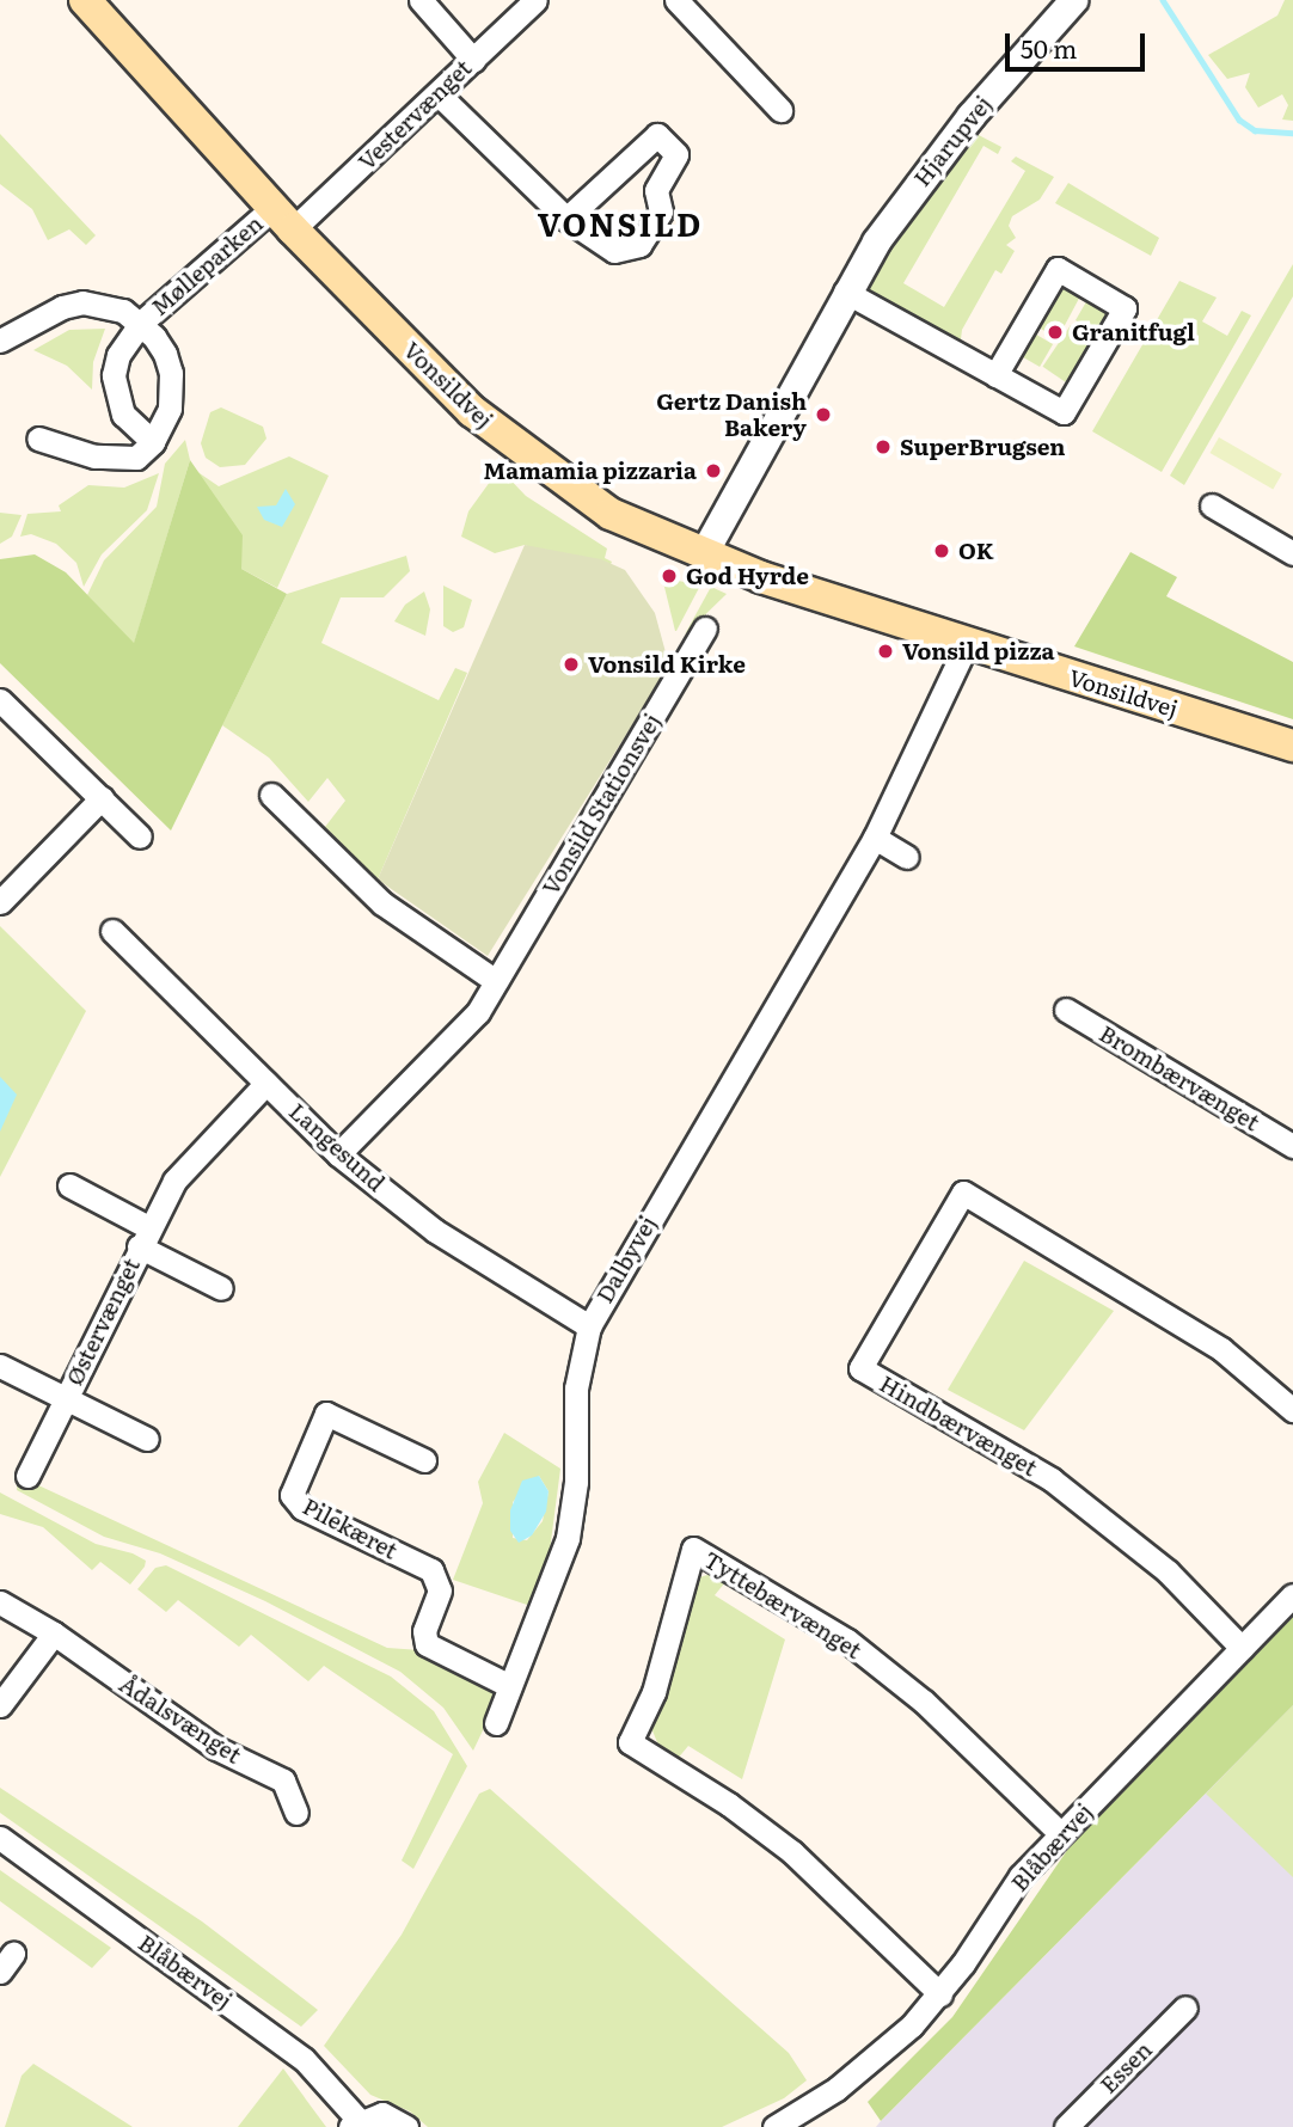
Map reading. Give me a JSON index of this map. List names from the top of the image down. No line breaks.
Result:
{"streets":{"main road":["Vonsildvej"],"street":["Vestervænget","Hjarupvej","Mølleparken","Vonsild Stationsvej","Brombærvænget","Langesund","Dalbyvej","Østervænget","Hindbærvænget","Pilekæret","Tyttebærvænget","Ådalsvænget","Blåbærvej","Essen"]},"crossings":[["Vestervænget","Mølleparken"],["Vestervænget","Vonsildvej"],["Hjarupvej","Vonsildvej"],["Mølleparken","Vonsildvej"],["Vonsildvej","Dalbyvej"],["Vonsild Stationsvej","Langesund"],["Langesund","Dalbyvej"],["Langesund","Østervænget"],["Dalbyvej","Pilekæret"],["Hindbærvænget","Blåbærvej"],["Tyttebærvænget","Blåbærvej"]],"districts":["VONSILD"],"places":["Granitfugl","Gertz Danish Bakery","SuperBrugsen","Mamamia pizzaria","OK","God Hyrde","Vonsild pizza","Vonsild Kirke"],"scale_bar":"50 m"}
